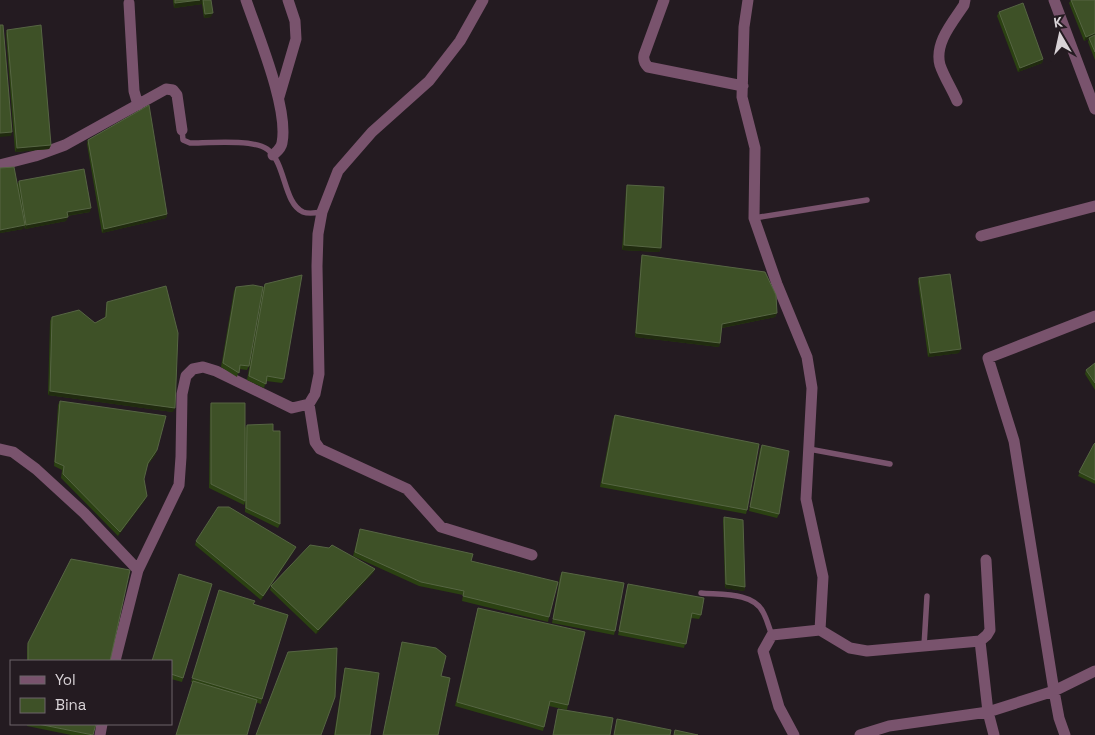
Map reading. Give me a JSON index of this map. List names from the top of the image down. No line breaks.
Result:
{"legend":["Yol","Bina"],"north":"top"}
